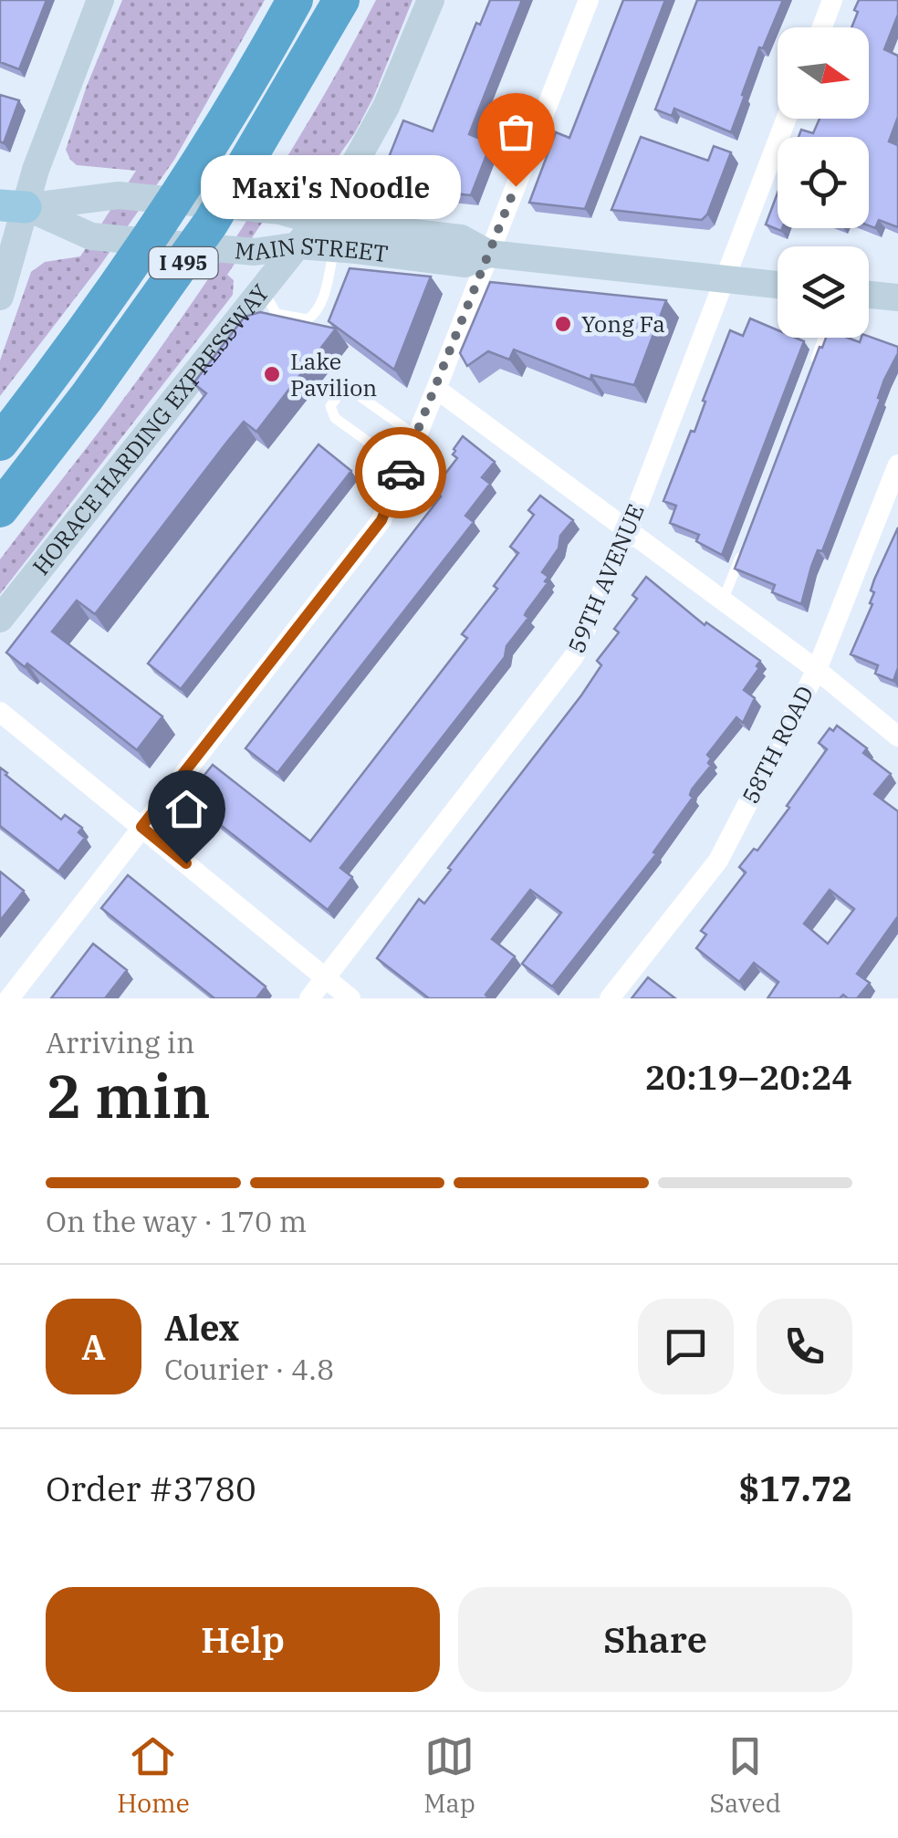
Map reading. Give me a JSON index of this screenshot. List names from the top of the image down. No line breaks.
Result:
{"streets":{"highway":["I 495"],"main road":["MAIN STREET","HORACE HARDING EXPRESSWAY"],"street":["59TH AVENUE","58TH ROAD"]},"crossings":[["MAIN STREET","HORACE HARDING EXPRESSWAY"],["MAIN STREET","59TH AVENUE"]],"places":["Maxi's Noodle","Yong Fa","Lake Pavilion"],"north":"right","page":{"bubble":"Maxi's Noodle","heading":["2 min","Arriving in","20:19–20:24"],"panel":["Alex","Courier · 4.8","Order #3780","$17.72"],"bar":"On the way · 170 m","round":"A","buttons":["Help","Share"],"tabs":["Home","Map","Saved"]}}
